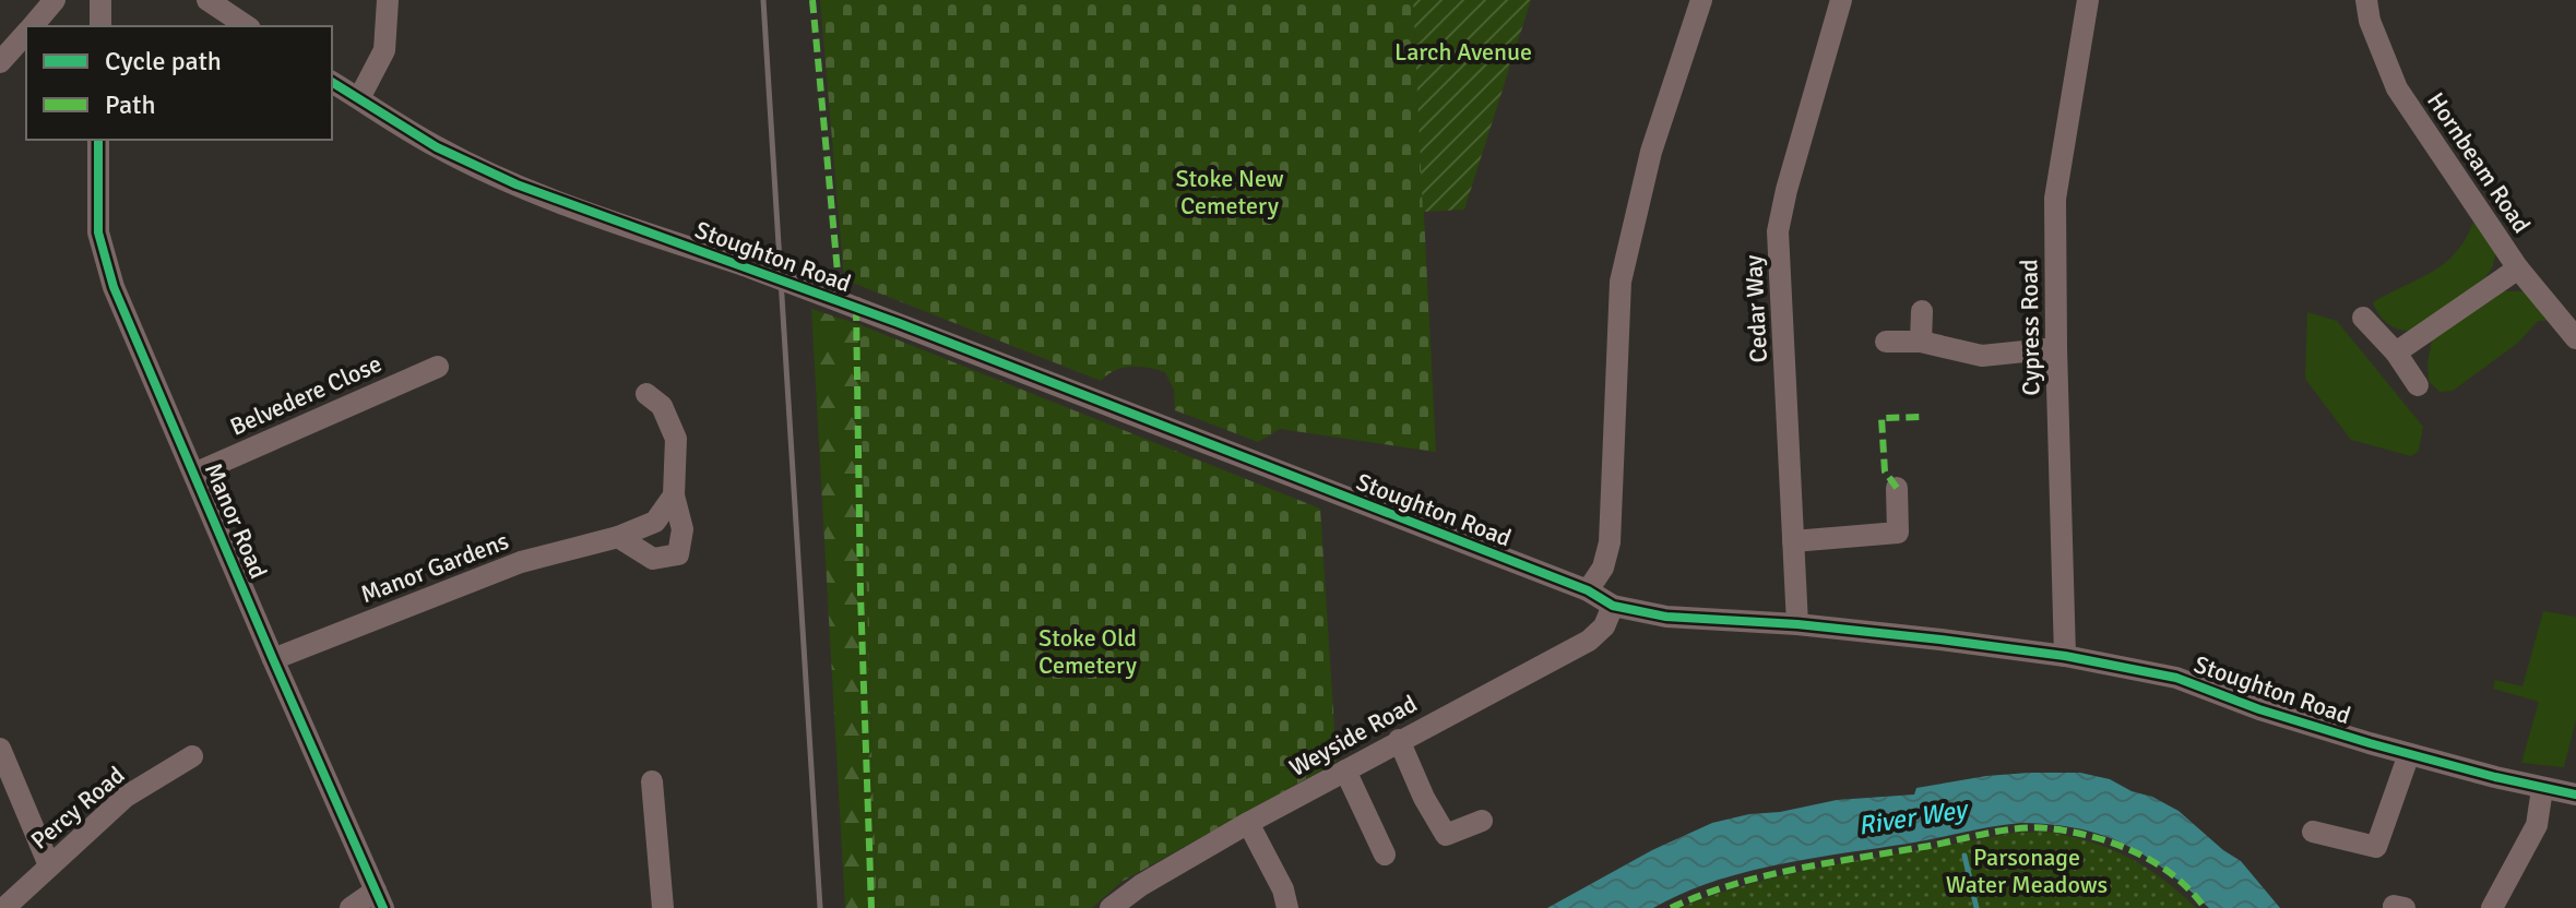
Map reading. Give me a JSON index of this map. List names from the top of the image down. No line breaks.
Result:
{"streets":{"street":["Hornbeam Road","Stoughton Road","Cedar Way","Cypress Road","Belvedere Close","Manor Road","Manor Gardens","Weyside Road","Percy Road"]},"crossings":[["Stoughton Road","Cedar Way"],["Stoughton Road","Cypress Road"],["Stoughton Road","Weyside Road"],["Belvedere Close","Manor Road"],["Manor Road","Manor Gardens"]],"water":["River Wey"],"parks":["Larch Avenue","Stoke New Cemetery","Stoke Old Cemetery","Parsonage Water Meadows"],"legend":["Cycle path","Path"]}
